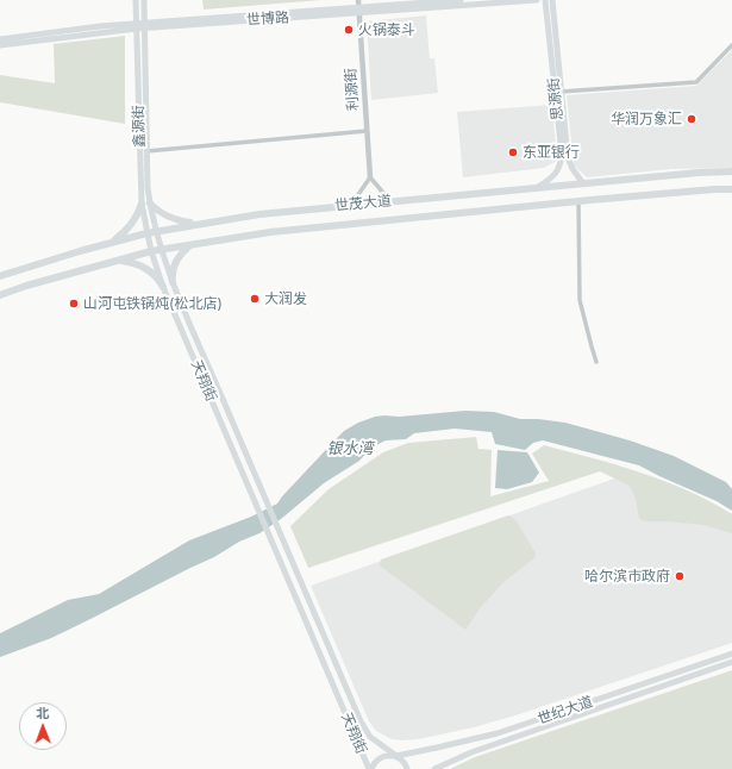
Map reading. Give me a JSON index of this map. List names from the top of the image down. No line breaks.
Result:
{"streets":{"main road":["世博路","思源街","鑫源街","世茂大道","天翔街","世纪大道"],"street":["利源街"]},"crossings":[["世博路","利源街"],["世博路","鑫源街"],["思源街","世茂大道"],["鑫源街","世茂大道"],["鑫源街","天翔街"],["世茂大道","天翔街"],["天翔街","世纪大道"]],"water":["银水湾"],"places":["火锅泰斗","华润万象汇","东亚银行","大润发","山河屯铁锅炖(松北店)","哈尔滨市政府"],"north":"top"}
